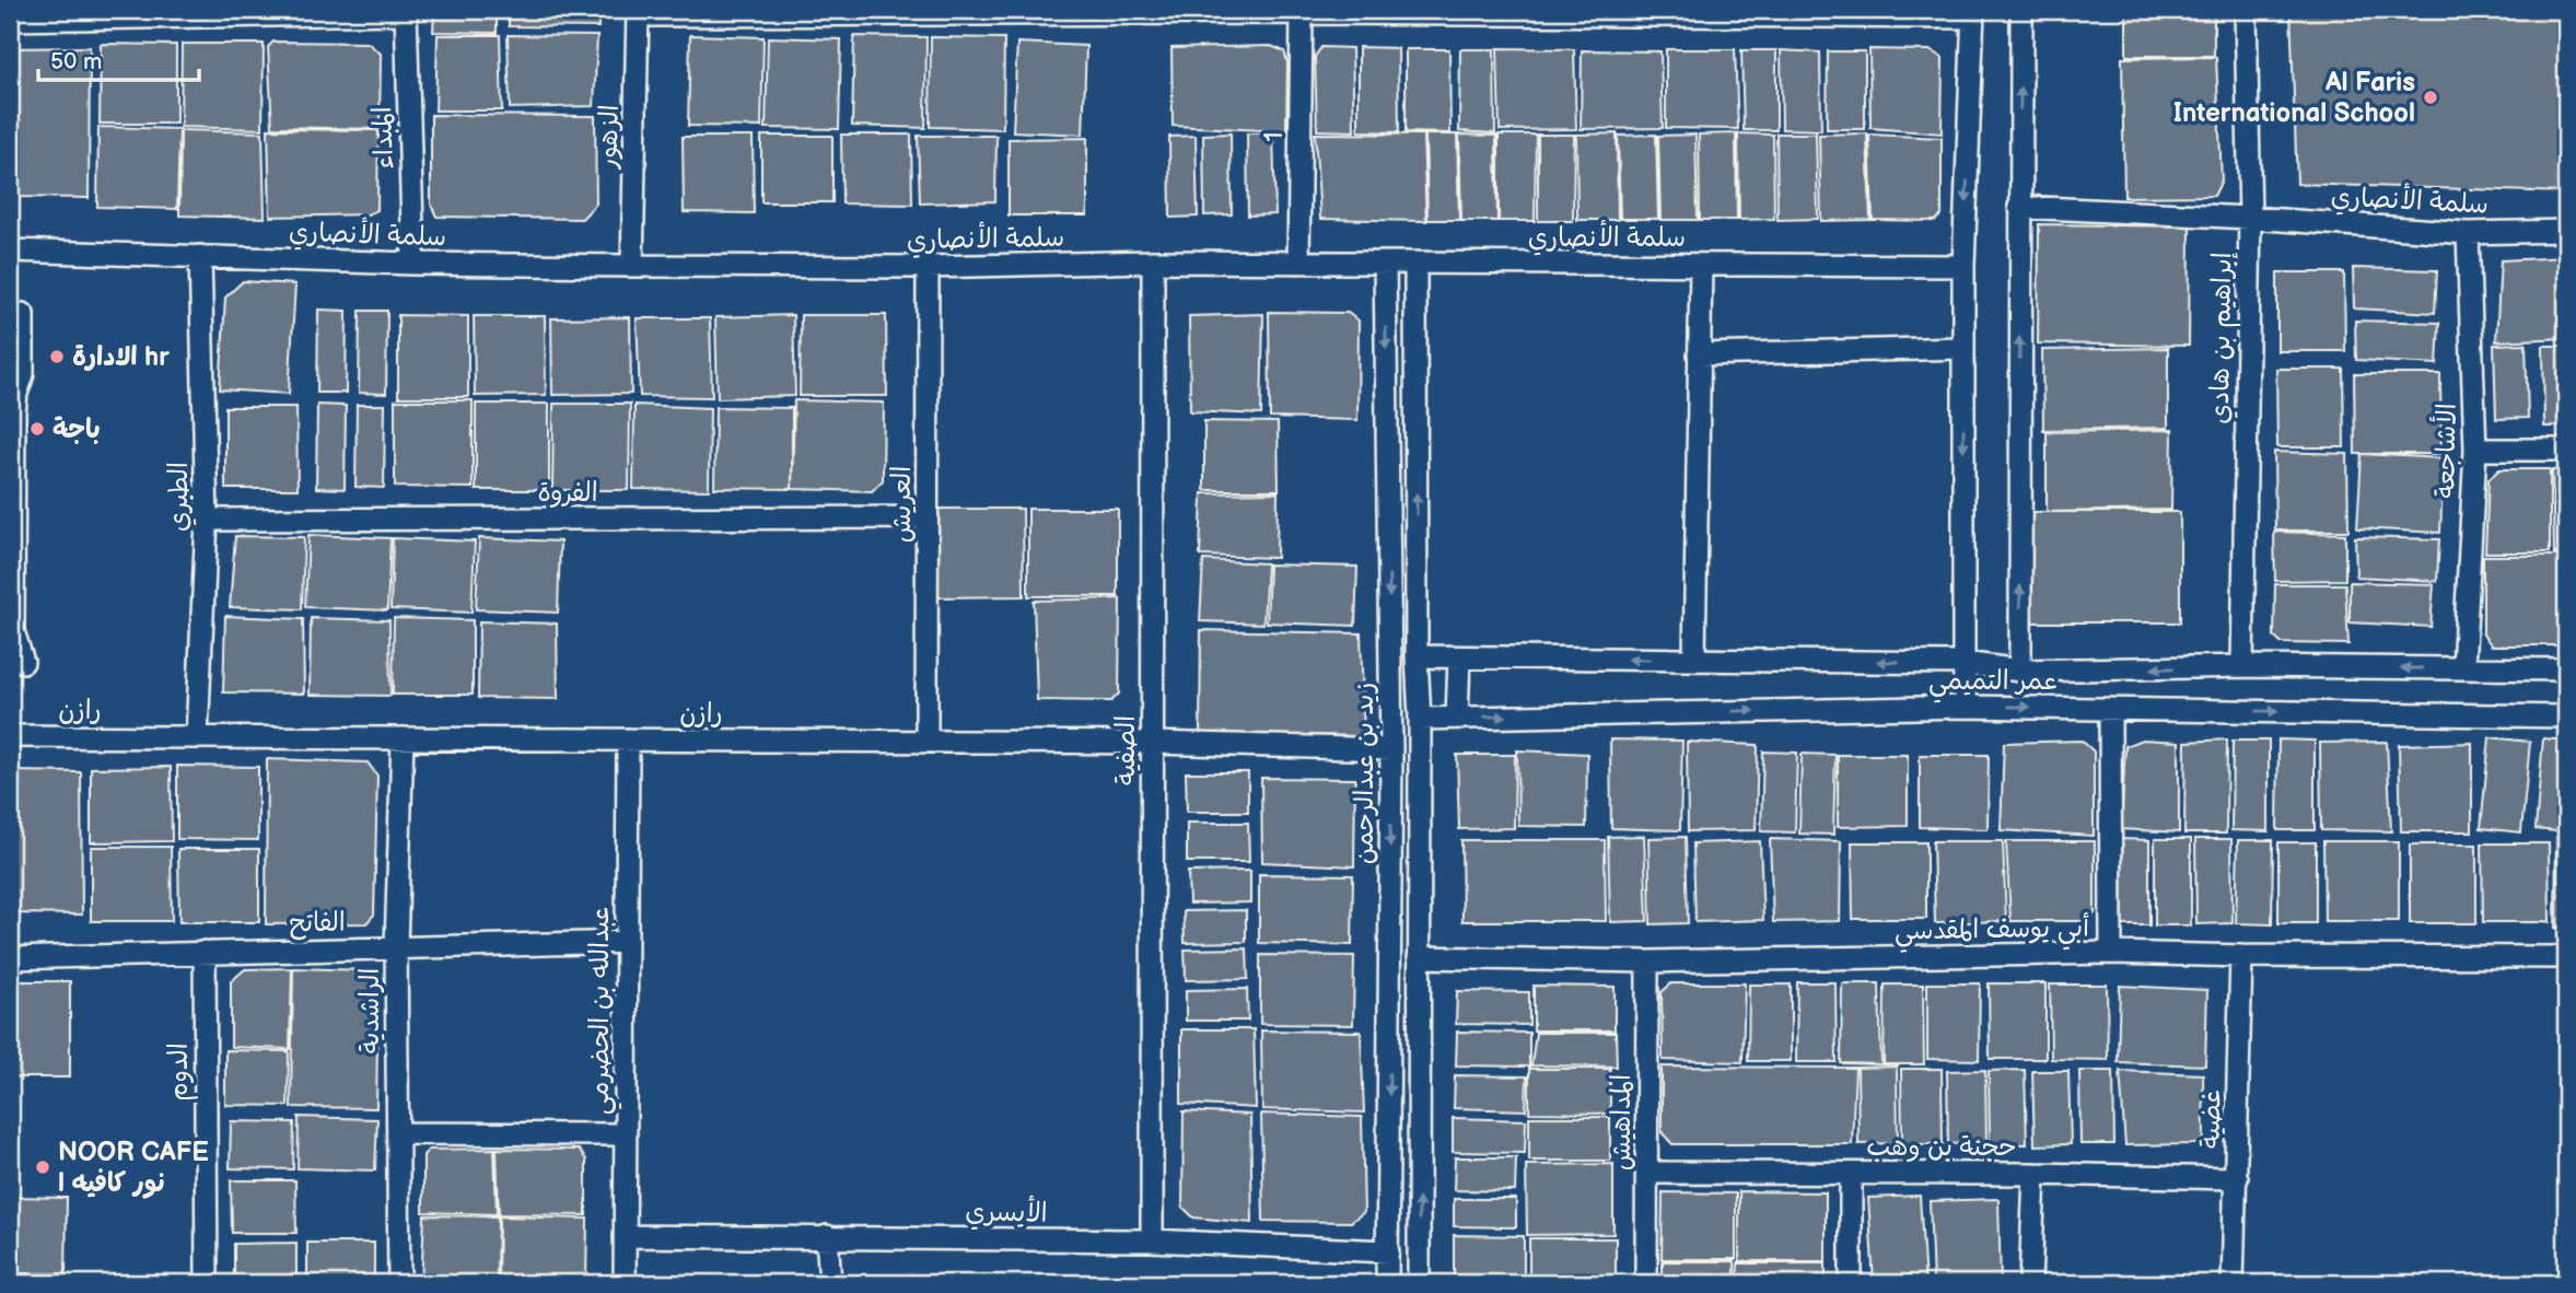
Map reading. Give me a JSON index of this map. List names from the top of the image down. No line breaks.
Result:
{"streets":{"street":["الزهور","1","المبداء","سلمة الأنصاري","إبراهيم بن هادي","الأشاجعة","الفروة","الطبري","العريش","عمر التميمي","رازن","الصفية","زيد بن عبدالرحمن","الفاتح","أبي يوسف المقدسي","الراشدية","عبدالله بن الحضرمي","الدوم","غضية","المداهيش","حجنة بن وهب","الأيسري"]},"crossings":[["الزهور","سلمة الأنصاري"],["1","سلمة الأنصاري"],["المبداء","سلمة الأنصاري"],["سلمة الأنصاري","إبراهيم بن هادي"],["سلمة الأنصاري","الأشاجعة"],["سلمة الأنصاري","الطبري"],["سلمة الأنصاري","العريش"],["سلمة الأنصاري","الصفية"],["سلمة الأنصاري","زيد بن عبدالرحمن"],["الفروة","الطبري"],["الفروة","العريش"],["الطبري","رازن"],["العريش","رازن"],["عمر التميمي","زيد بن عبدالرحمن"],["رازن","الصفية"],["رازن","زيد بن عبدالرحمن"],["رازن","الراشدية"],["رازن","عبدالله بن الحضرمي"],["الصفية","الأيسري"],["زيد بن عبدالرحمن","أبي يوسف المقدسي"],["زيد بن عبدالرحمن","الأيسري"],["الفاتح","الراشدية"],["الفاتح","عبدالله بن الحضرمي"],["الفاتح","الدوم"],["أبي يوسف المقدسي","غضية"],["أبي يوسف المقدسي","المداهيش"],["عبدالله بن الحضرمي","الأيسري"],["غضية","حجنة بن وهب"],["المداهيش","حجنة بن وهب"]],"places":["Al Faris International School","الادارة hr","باجة","NOOR CAFE | نور كافيه"],"scale_bar":"50 m"}
